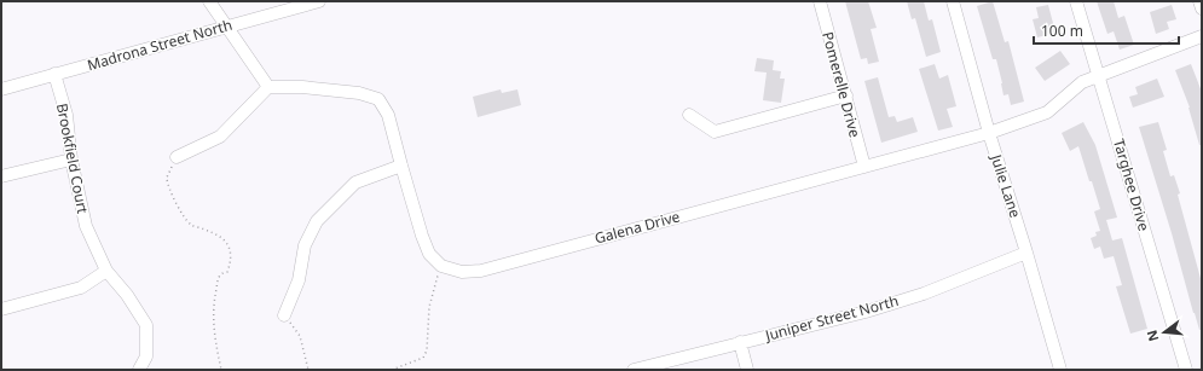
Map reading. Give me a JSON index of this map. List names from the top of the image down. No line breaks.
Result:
{"streets":{"street":["Madrona Street North","Pomerelle Drive","Brookfield Court","Targhee Drive","Julie Lane","Galena Drive","Juniper Street North"]},"crossings":[["Madrona Street North","Brookfield Court"],["Pomerelle Drive","Galena Drive"],["Targhee Drive","Galena Drive"],["Julie Lane","Galena Drive"],["Julie Lane","Juniper Street North"]],"scale_bar":"100 m","north":"left"}
